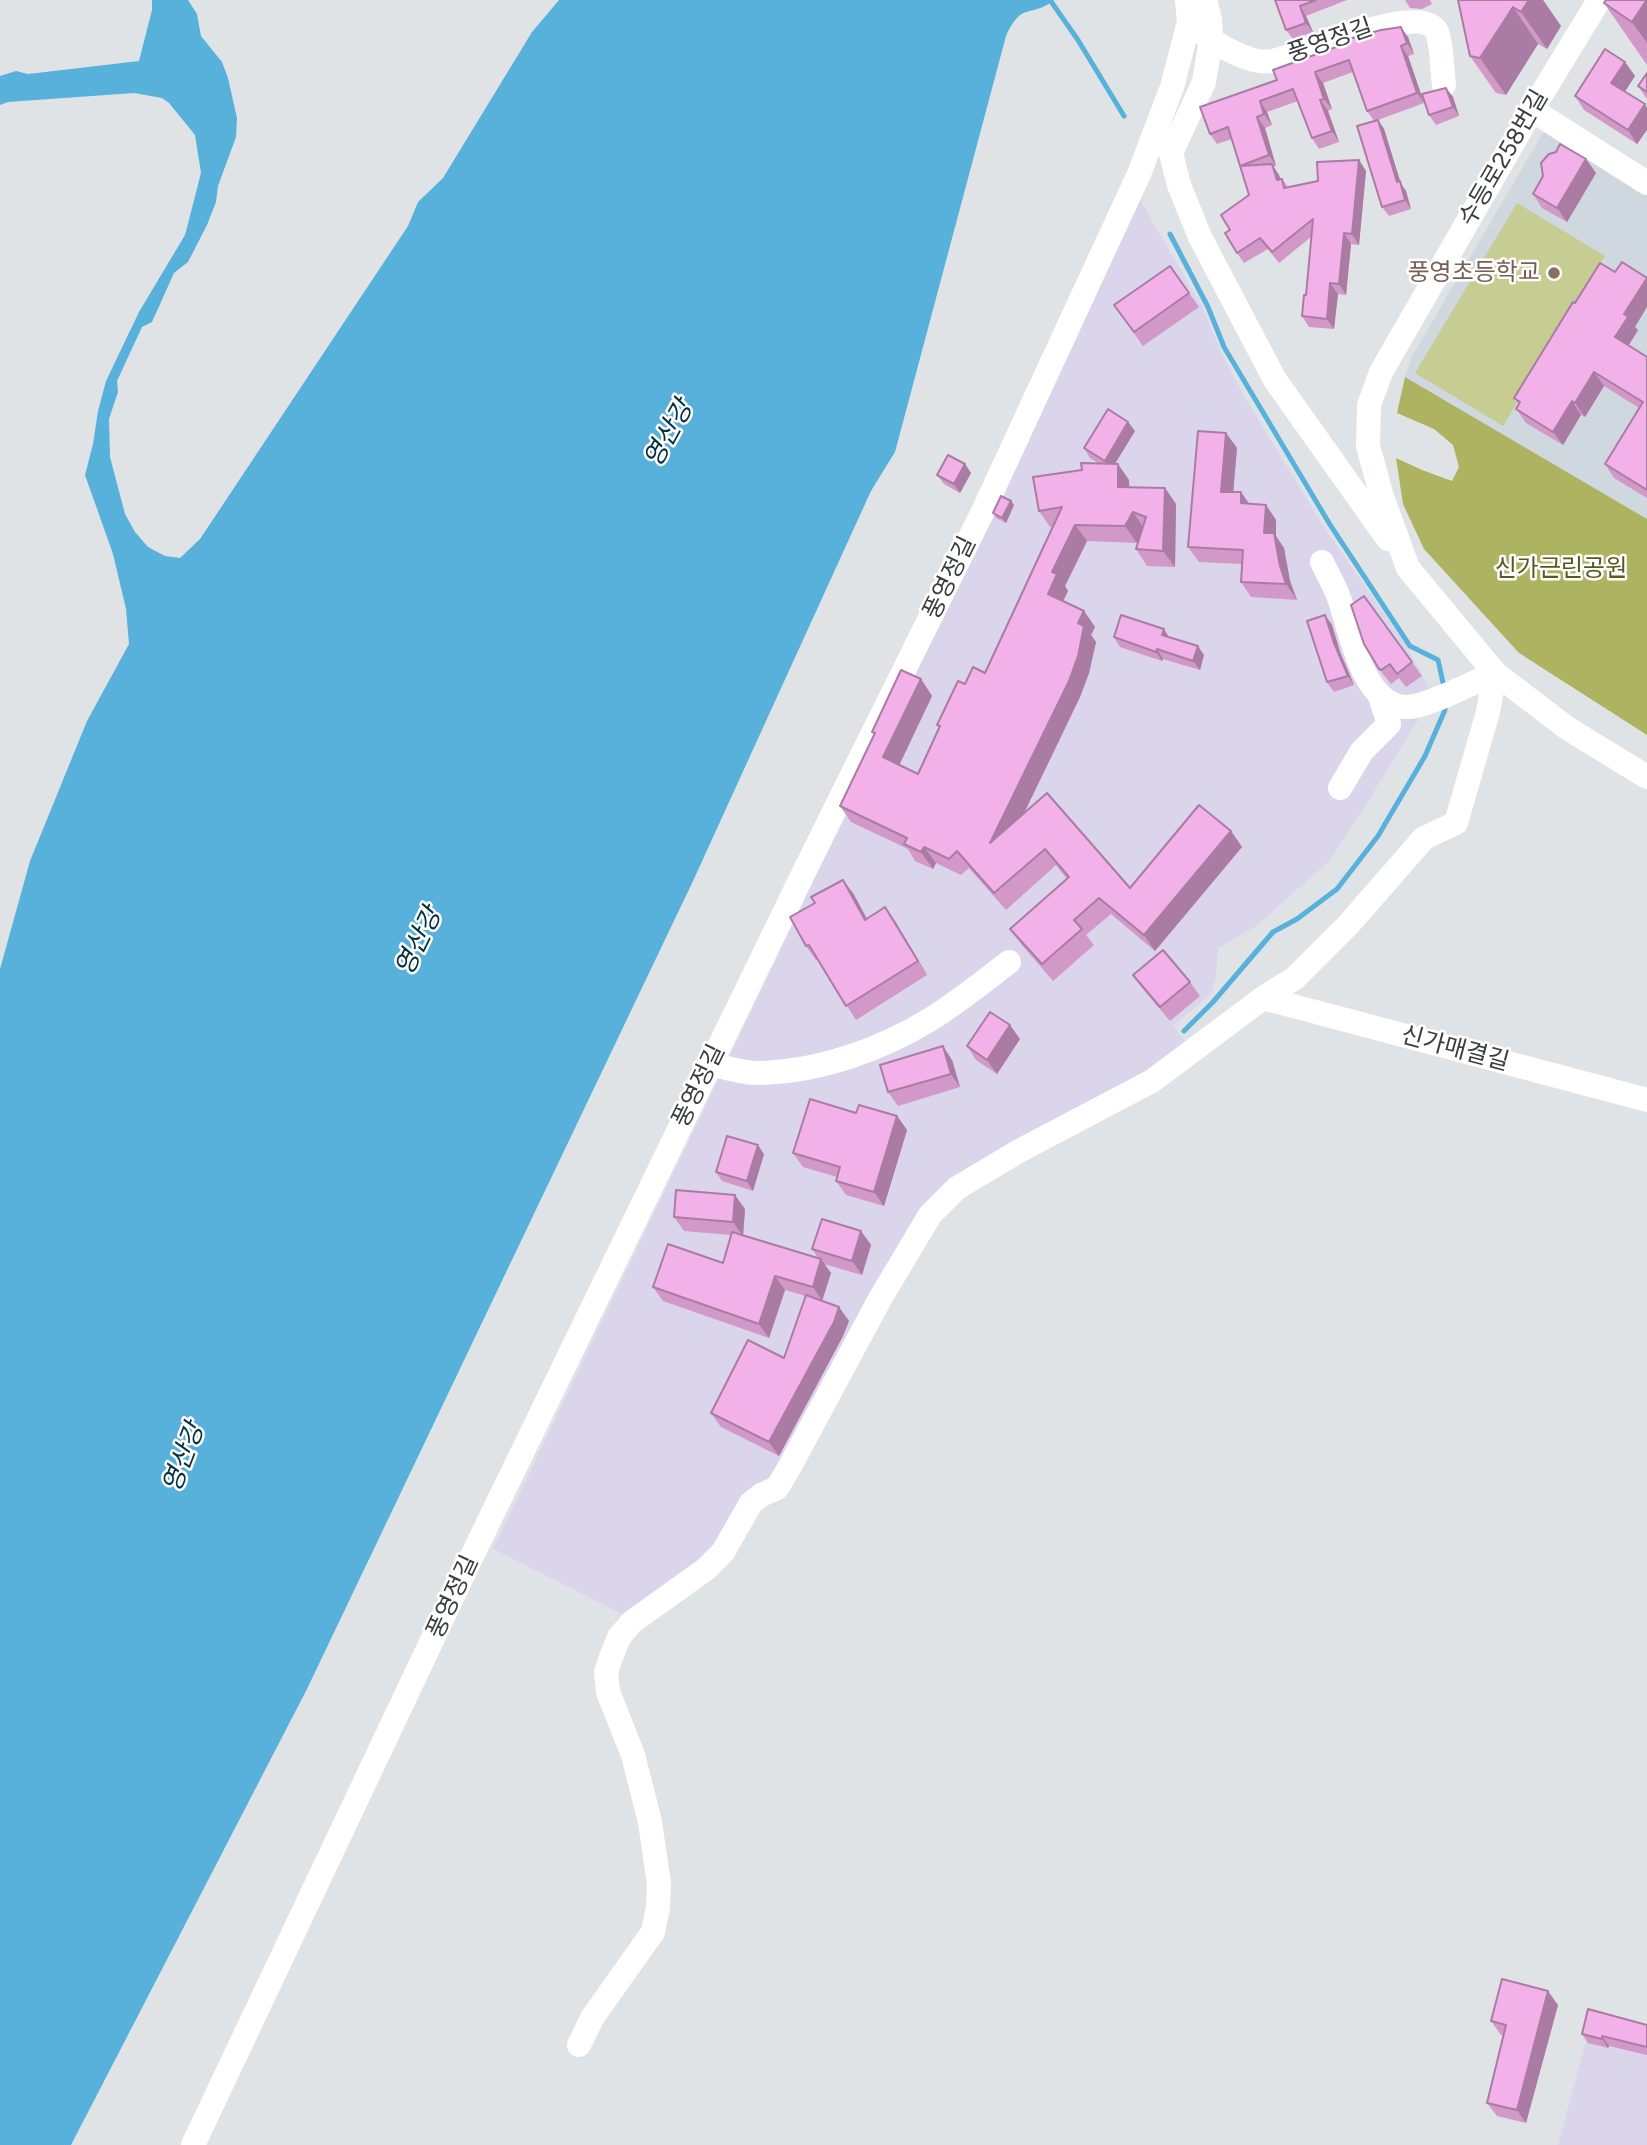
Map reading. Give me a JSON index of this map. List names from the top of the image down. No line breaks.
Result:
{"streets":{"street":["풍영정길","수등로258번길","신가매결길"]},"water":["영산강"],"parks":["신가근린공원"],"places":["풍영초등학교"]}
